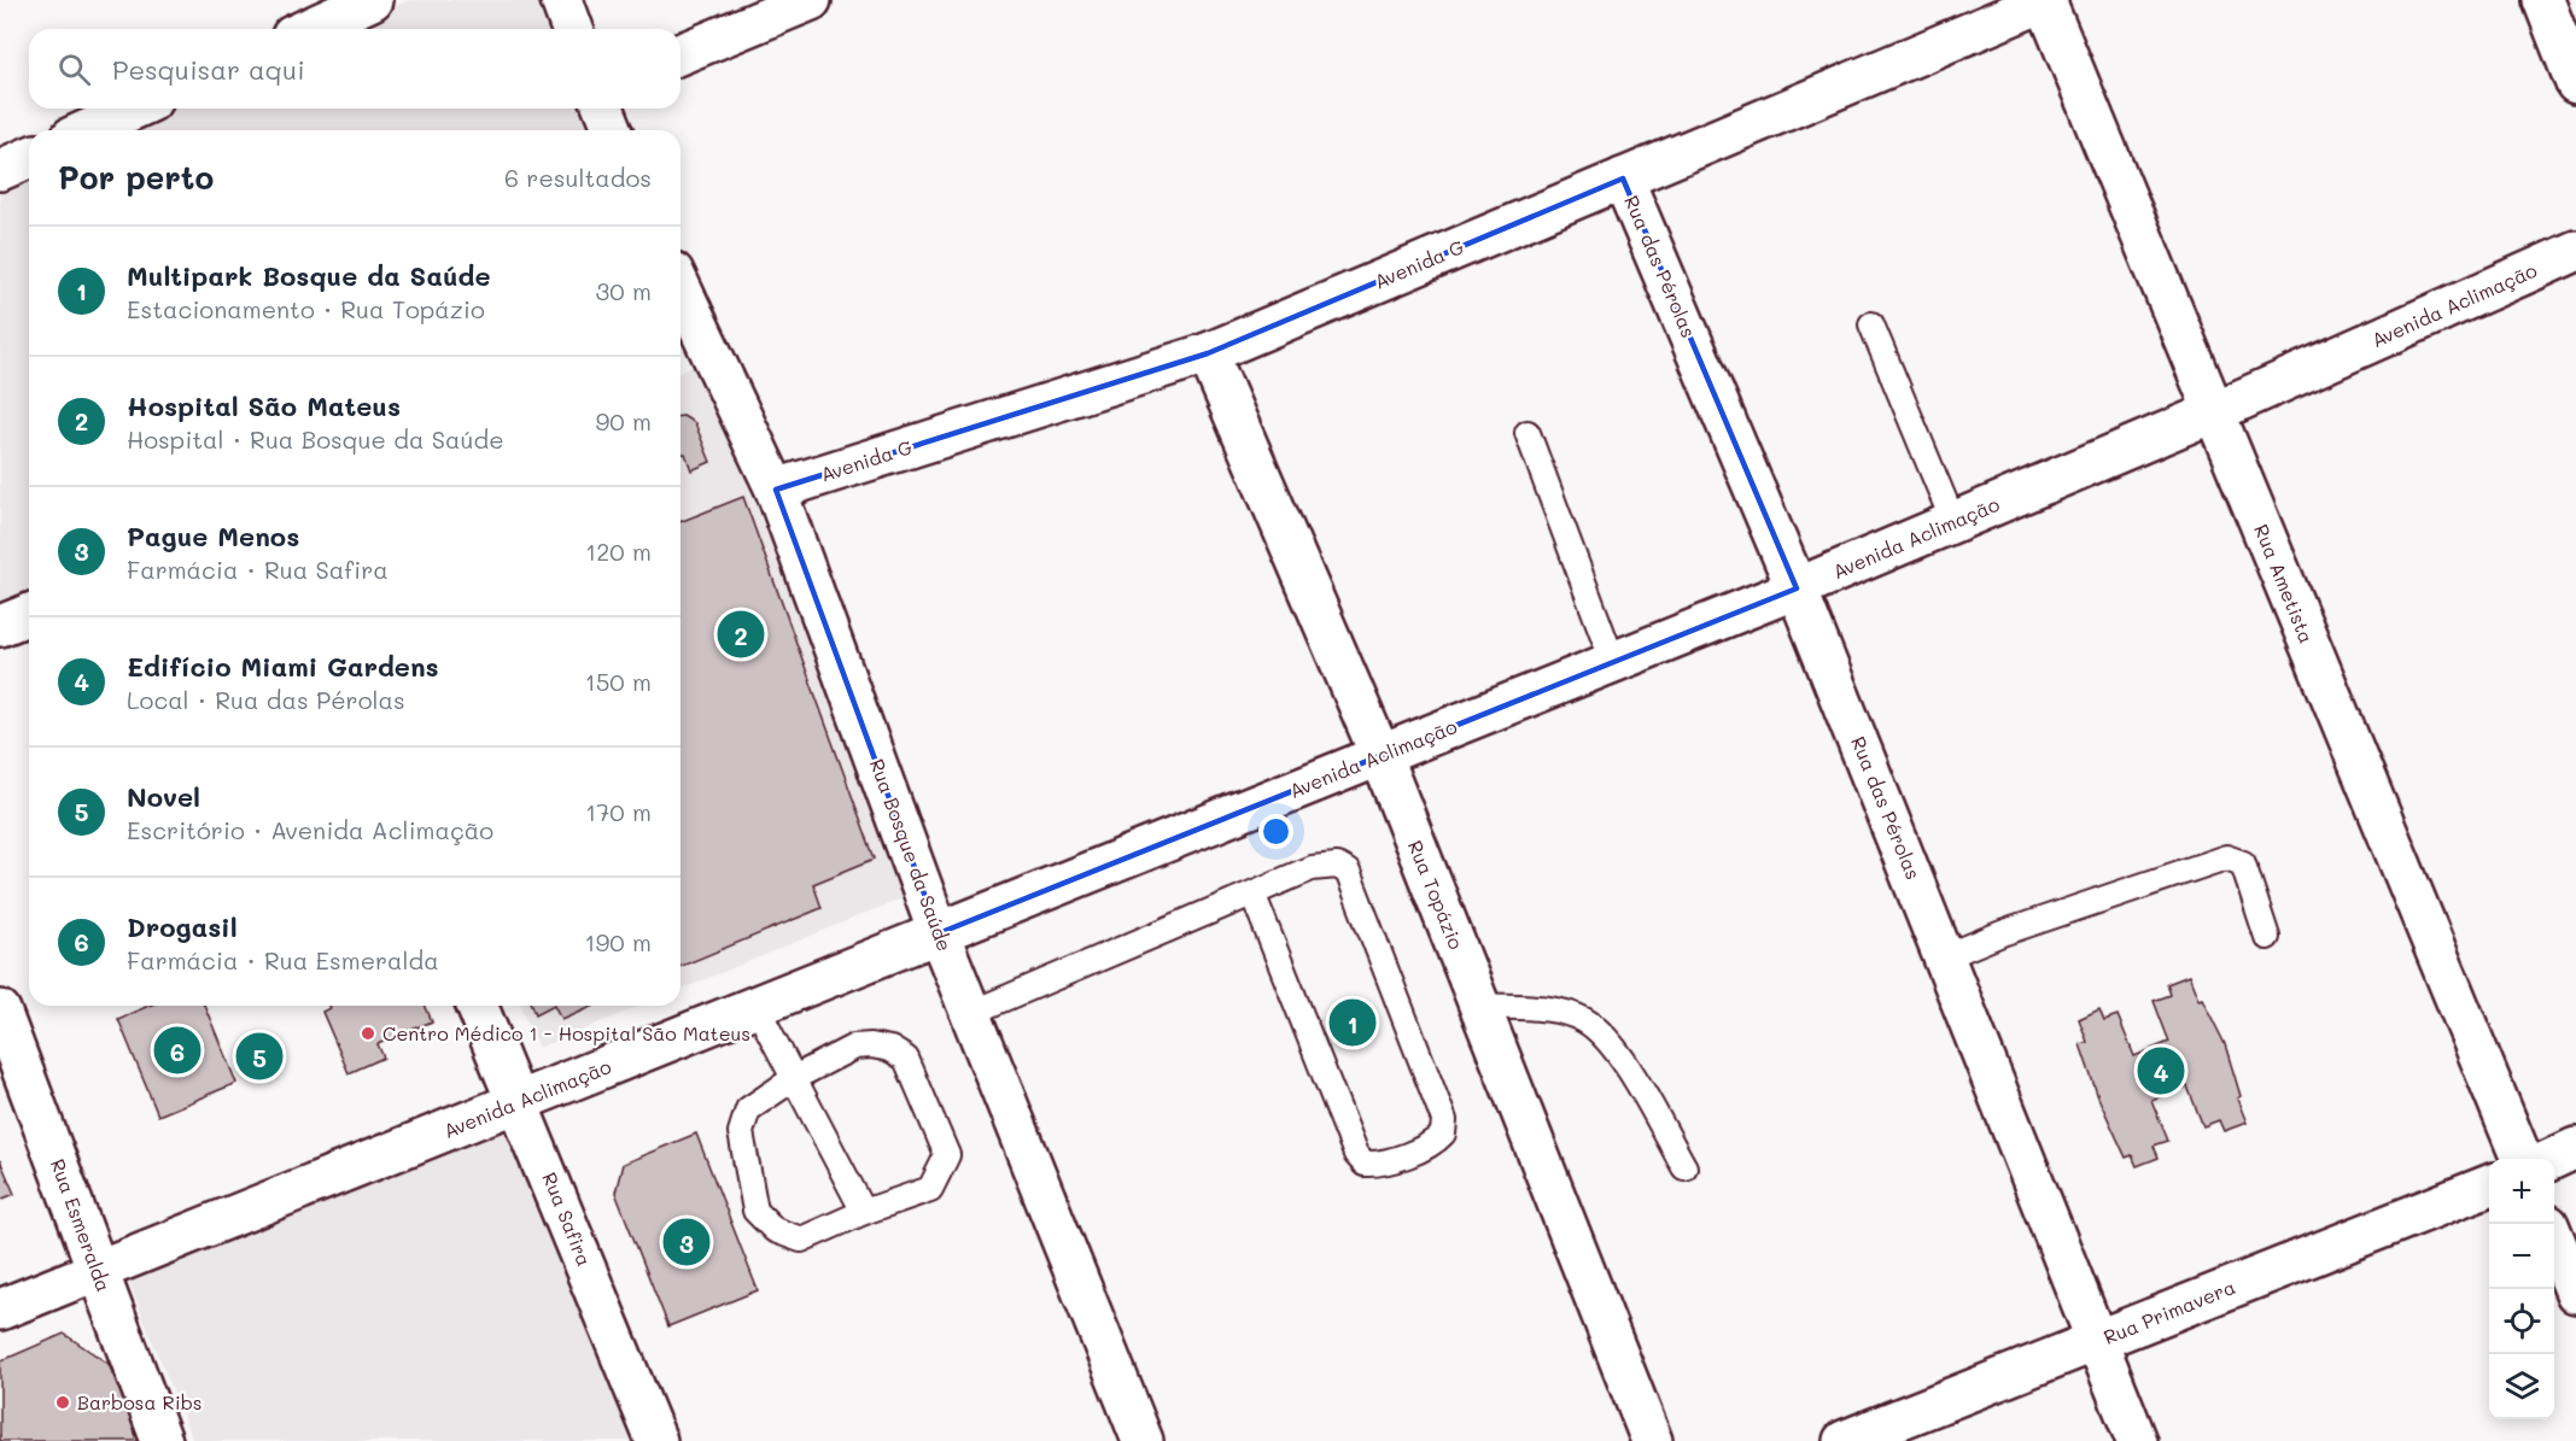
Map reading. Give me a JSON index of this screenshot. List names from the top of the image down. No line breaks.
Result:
{"streets":{"street":["Avenida G","Rua das Pérolas","Avenida Aclimação","Rua Ametista","Rua Bosque da Saúde","Rua Topázio","Rua Safira","Rua Esmeralda","Rua Primavera"]},"crossings":[["Avenida G","Rua das Pérolas"],["Avenida G","Rua Ametista"],["Avenida G","Rua Bosque da Saúde"],["Avenida G","Rua Topázio"],["Rua das Pérolas","Avenida Aclimação"],["Rua das Pérolas","Rua Primavera"],["Avenida Aclimação","Rua Ametista"],["Avenida Aclimação","Rua Bosque da Saúde"],["Avenida Aclimação","Rua Topázio"],["Avenida Aclimação","Rua Safira"],["Avenida Aclimação","Rua Esmeralda"]],"places":["Centro Médico 1 - Hospital São Mateus","Barbosa Ribs"],"page":{"search":"Pesquisar aqui","heading":["Por perto","6 resultados"],"list":[{"mark":"1","name":"Multipark Bosque da Saúde","note":"Estacionamento · Rua Topázio","value":"30 m"},{"mark":"2","name":"Hospital São Mateus","note":"Hospital · Rua Bosque da Saúde","value":"90 m"},{"mark":"3","name":"Pague Menos","note":"Farmácia · Rua Safira","value":"120 m"},{"mark":"4","name":"Edifício Miami Gardens","note":"Local · Rua das Pérolas","value":"150 m"},{"mark":"5","name":"Novel","note":"Escritório · Avenida Aclimação","value":"170 m"},{"mark":"6","name":"Drogasil","note":"Farmácia · Rua Esmeralda","value":"190 m"}],"pins":["2","1","6","5","4","3"],"map_buttons":["+","−"]}}
